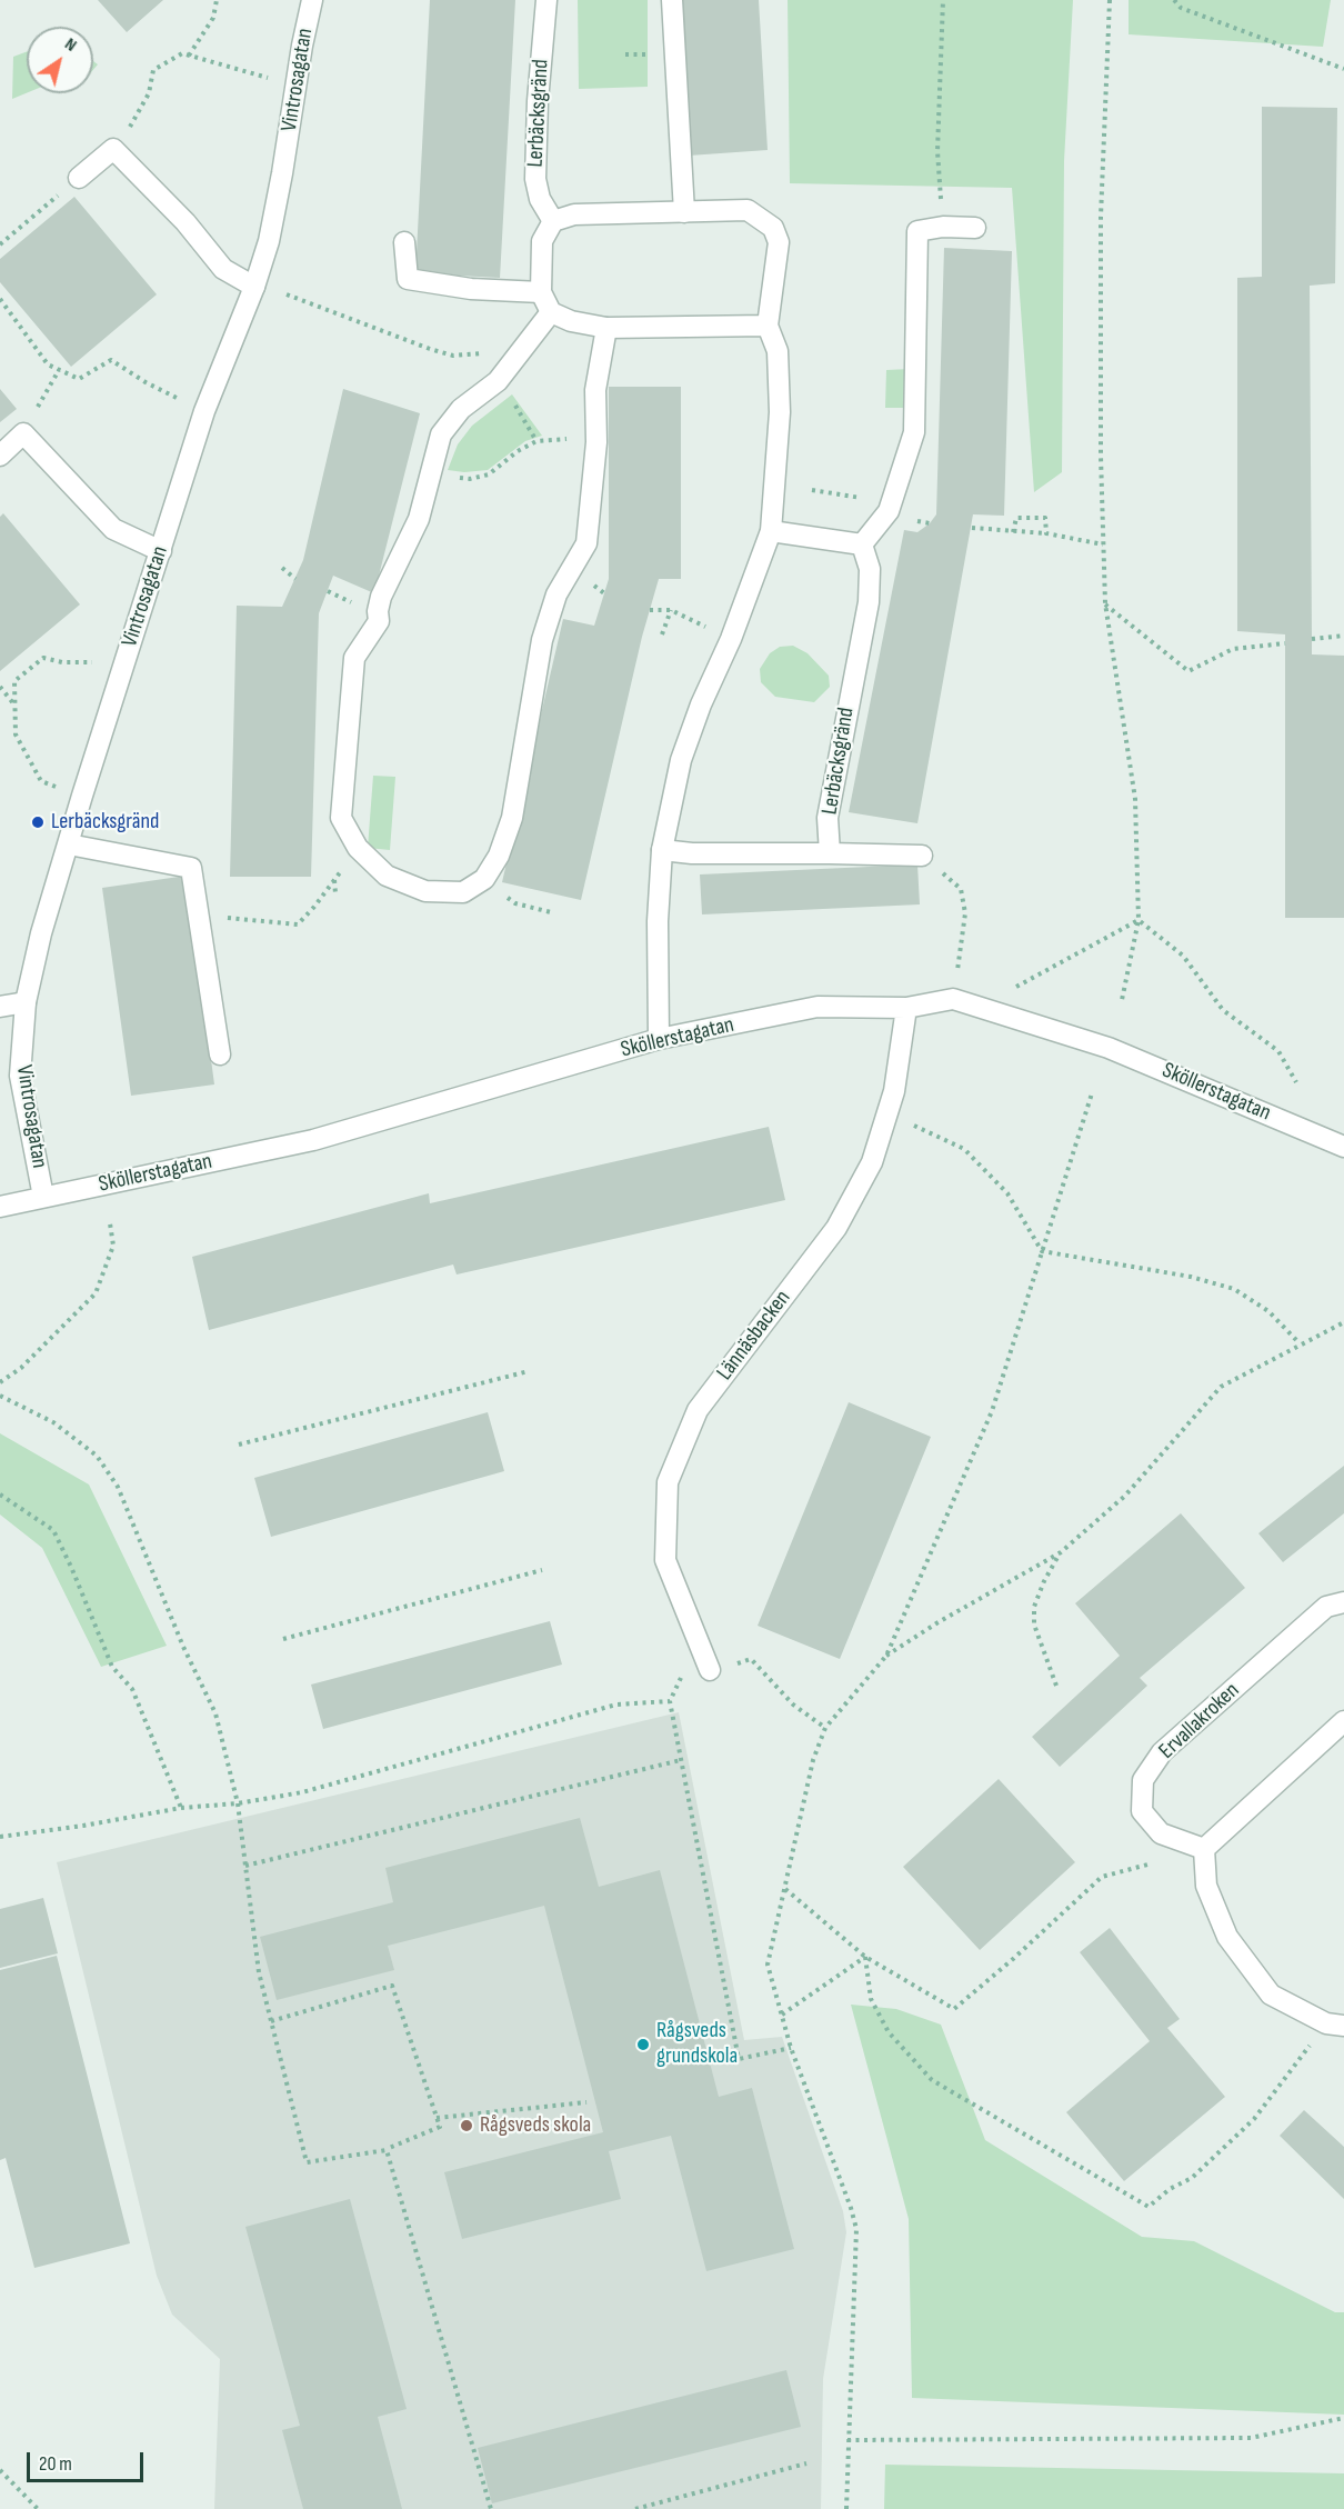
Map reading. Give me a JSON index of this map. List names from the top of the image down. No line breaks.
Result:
{"streets":{"street":["Vintrosagatan","Lerbäcksgränd","Sköllerstagatan","Lännäsbacken","Ervallakroken"]},"crossings":[["Vintrosagatan","Sköllerstagatan"],["Sköllerstagatan","Lännäsbacken"]],"places":["Lerbäcksgränd","Rågsveds grundskola","Rågsveds skola"],"scale_bar":"20 m","north":"top right"}
